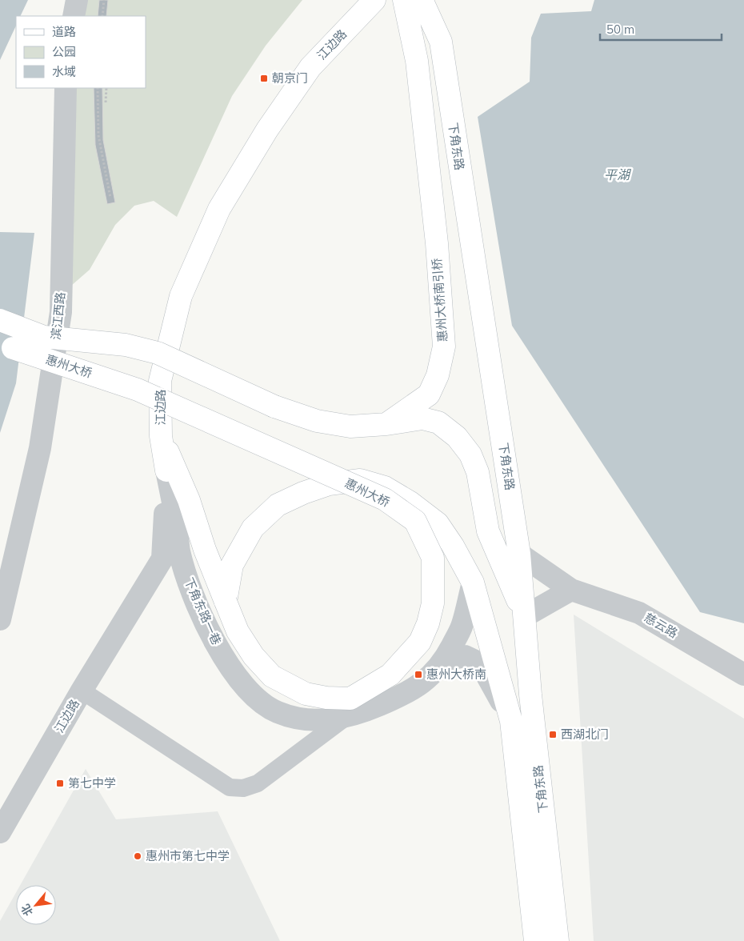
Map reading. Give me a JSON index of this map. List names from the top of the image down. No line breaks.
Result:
{"streets":{"main road":["江边路","下角东路","惠州大桥南引桥","惠州大桥"],"street":["滨江西路","下角东路一巷","慈云路"]},"crossings":[["江边路","惠州大桥"],["江边路","下角东路一巷"],["下角东路","惠州大桥"],["下角东路","下角东路一巷"],["下角东路","慈云路"],["惠州大桥南引桥","惠州大桥"]],"water":["平湖"],"places":{"transit":["朝京门","惠州大桥南","西湖北门","第七中学"],"other":["惠州市第七中学"]},"legend":["道路","公园","水域"],"scale_bar":"50 m","north":"bottom left"}
